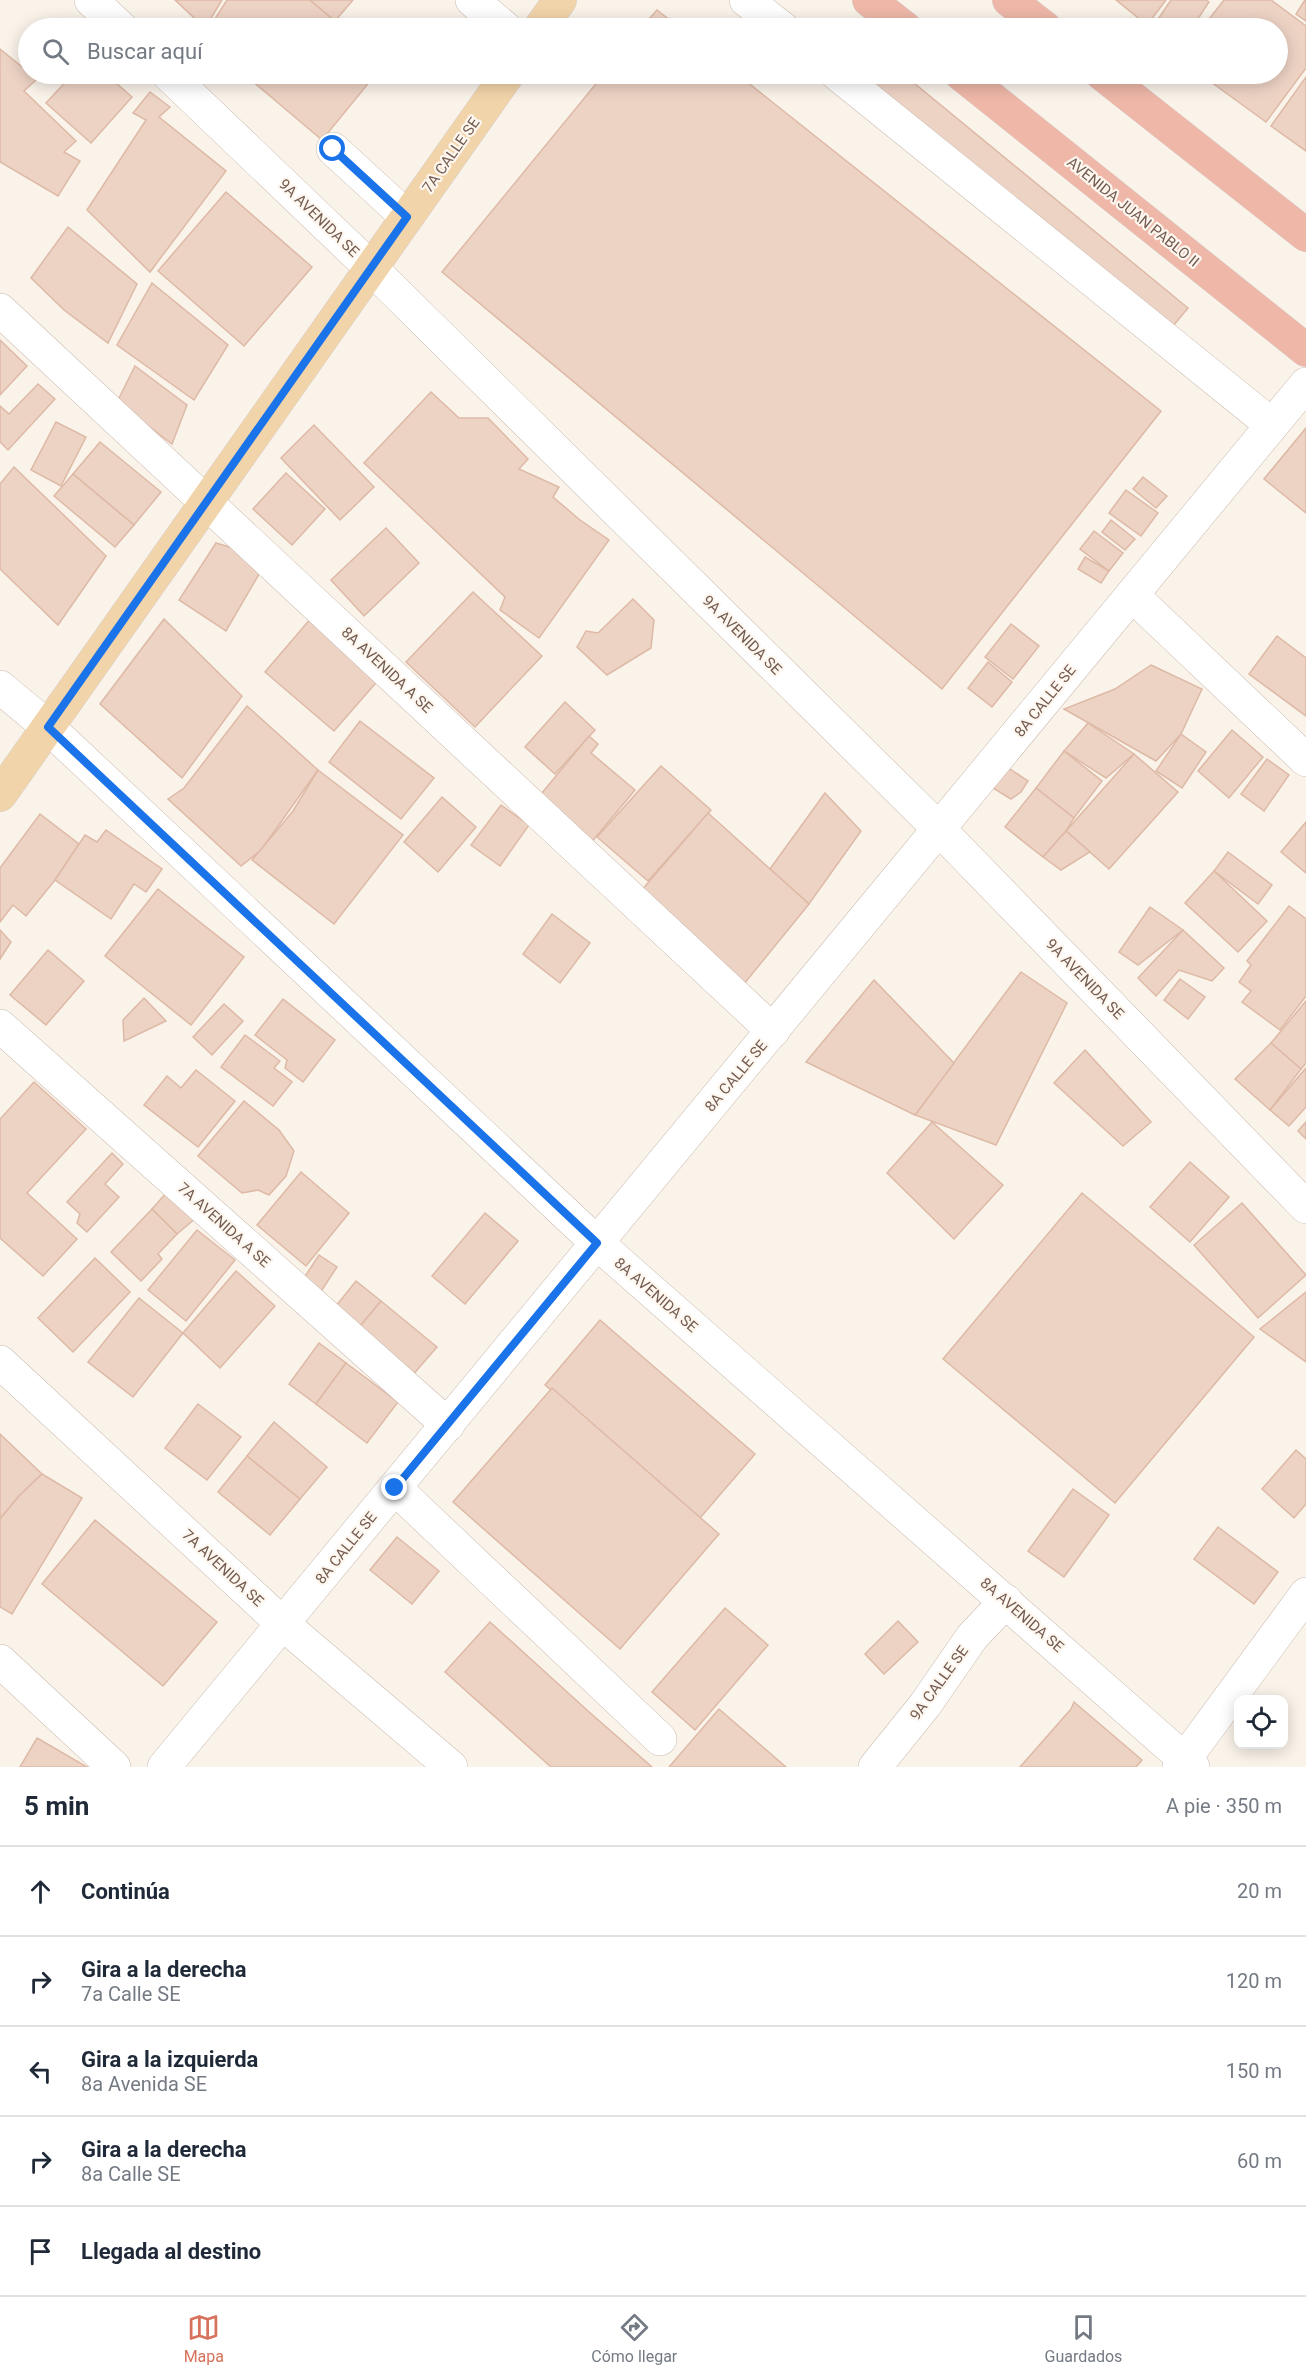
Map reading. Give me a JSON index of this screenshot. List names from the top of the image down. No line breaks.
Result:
{"streets":{"highway":["AVENIDA JUAN PABLO II"],"main road":["7A CALLE SE"],"street":["9A AVENIDA SE","8A AVENIDA A SE","8A CALLE SE","7A AVENIDA A SE","8A AVENIDA SE","7A AVENIDA SE","9A CALLE SE"]},"crossings":[["7A CALLE SE","9A AVENIDA SE"],["7A CALLE SE","8A AVENIDA A SE"],["7A CALLE SE","8A AVENIDA SE"],["9A AVENIDA SE","8A CALLE SE"],["8A AVENIDA A SE","8A CALLE SE"],["8A CALLE SE","7A AVENIDA A SE"],["8A CALLE SE","8A AVENIDA SE"],["8A CALLE SE","7A AVENIDA SE"],["8A AVENIDA SE","9A CALLE SE"]],"page":{"search":"Buscar aquí","heading":["5 min","A pie · 350 m"],"list":[["Continúa","20 m"],["Gira a la derecha","7a Calle SE","120 m"],["Gira a la izquierda","8a Avenida SE","150 m"],["Gira a la derecha","8a Calle SE","60 m"],"Llegada al destino"],"nav":["Mapa","Cómo llegar","Guardados"]}}
